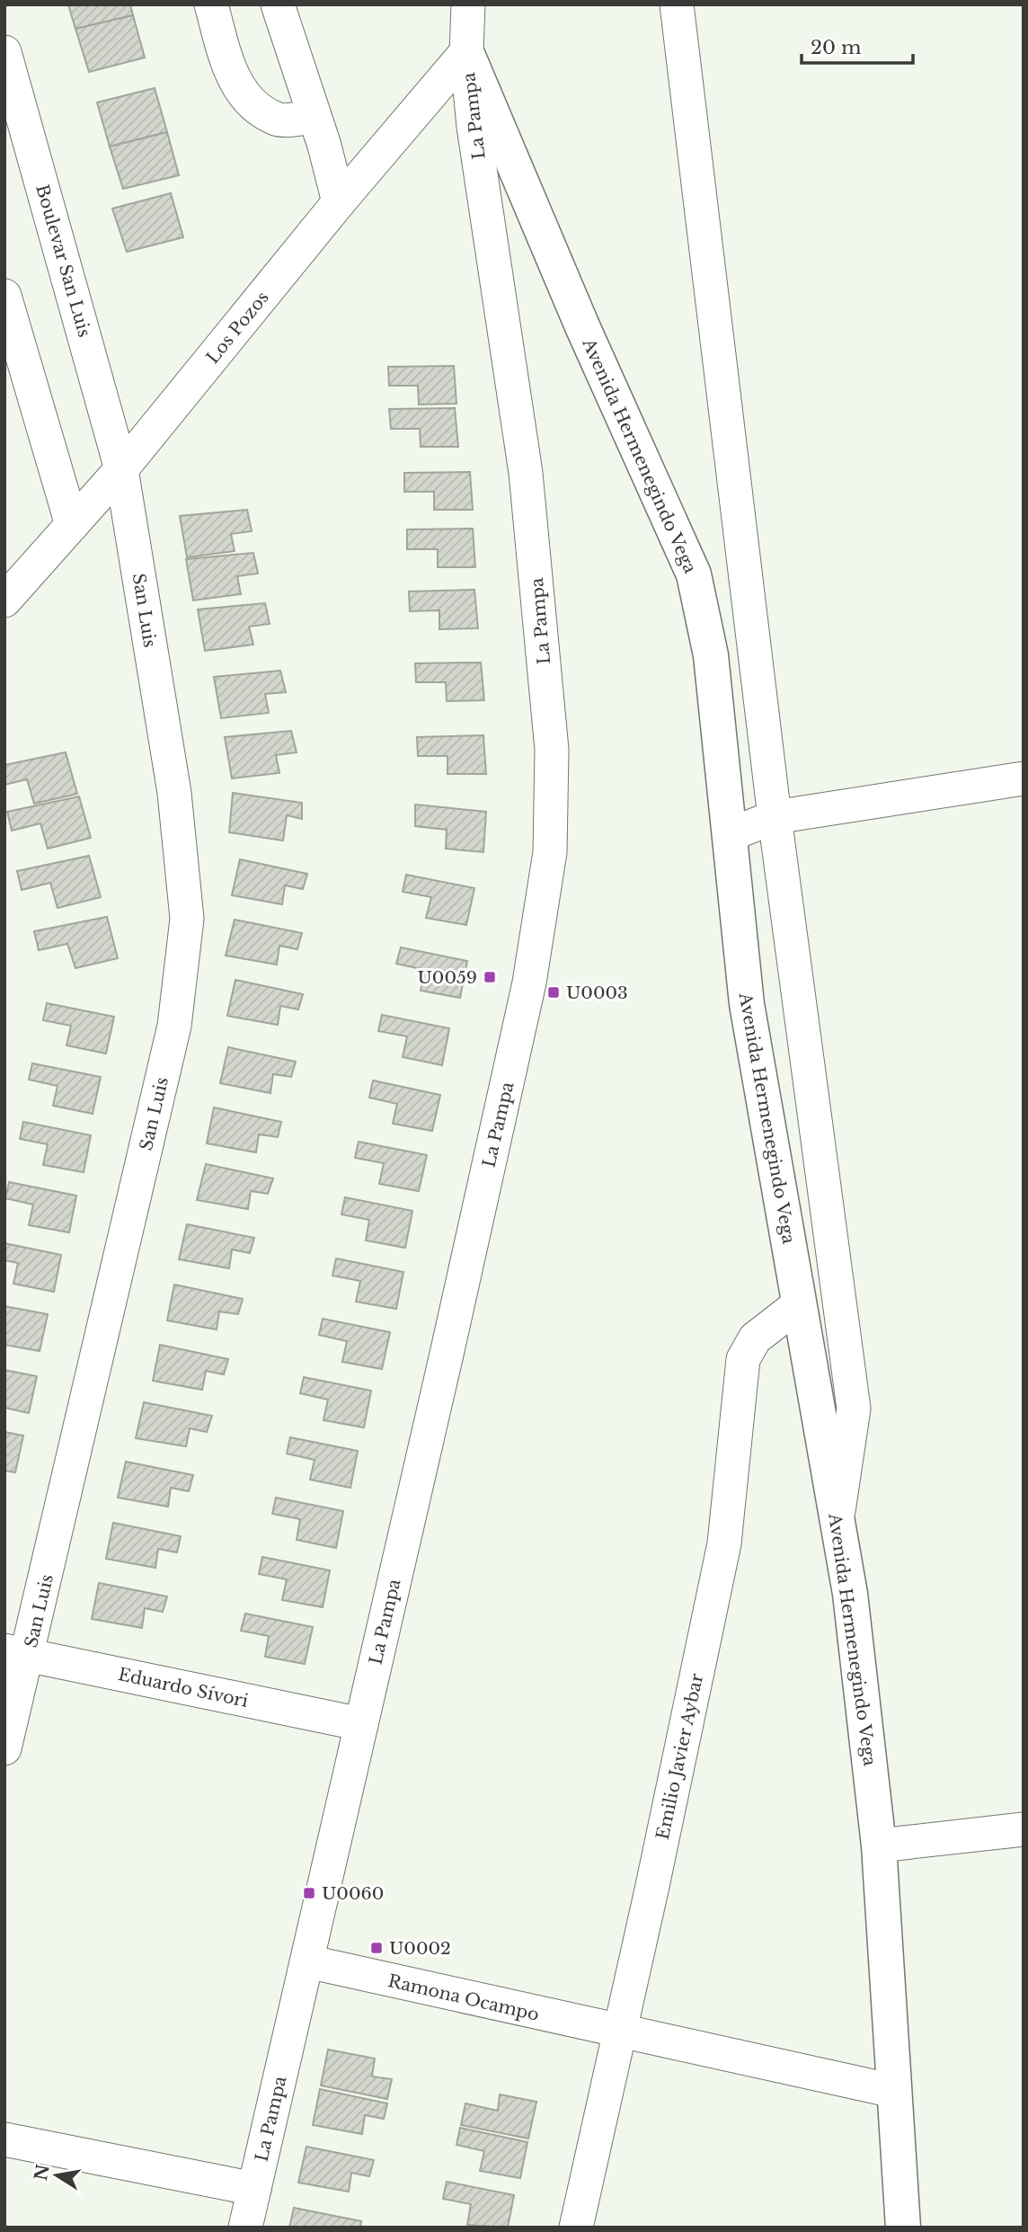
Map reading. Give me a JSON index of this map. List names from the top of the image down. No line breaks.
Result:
{"streets":{"street":["La Pampa","Boulevar San Luis","Los Pozos","Avenida Hermenegindo Vega","San Luis","Eduardo Sívori","Emilio Javier Aybar","Ramona Ocampo"]},"crossings":[["La Pampa","Los Pozos"],["La Pampa","Avenida Hermenegindo Vega"],["La Pampa","Eduardo Sívori"],["La Pampa","Ramona Ocampo"],["Boulevar San Luis","Los Pozos"],["Boulevar San Luis","San Luis"],["Los Pozos","Avenida Hermenegindo Vega"],["Los Pozos","San Luis"],["Avenida Hermenegindo Vega","Emilio Javier Aybar"],["Avenida Hermenegindo Vega","Ramona Ocampo"],["San Luis","Eduardo Sívori"],["Emilio Javier Aybar","Ramona Ocampo"]],"places":{"transit":["U0059","U0003","U0060","U0002"]},"scale_bar":"20 m","north":"left"}
